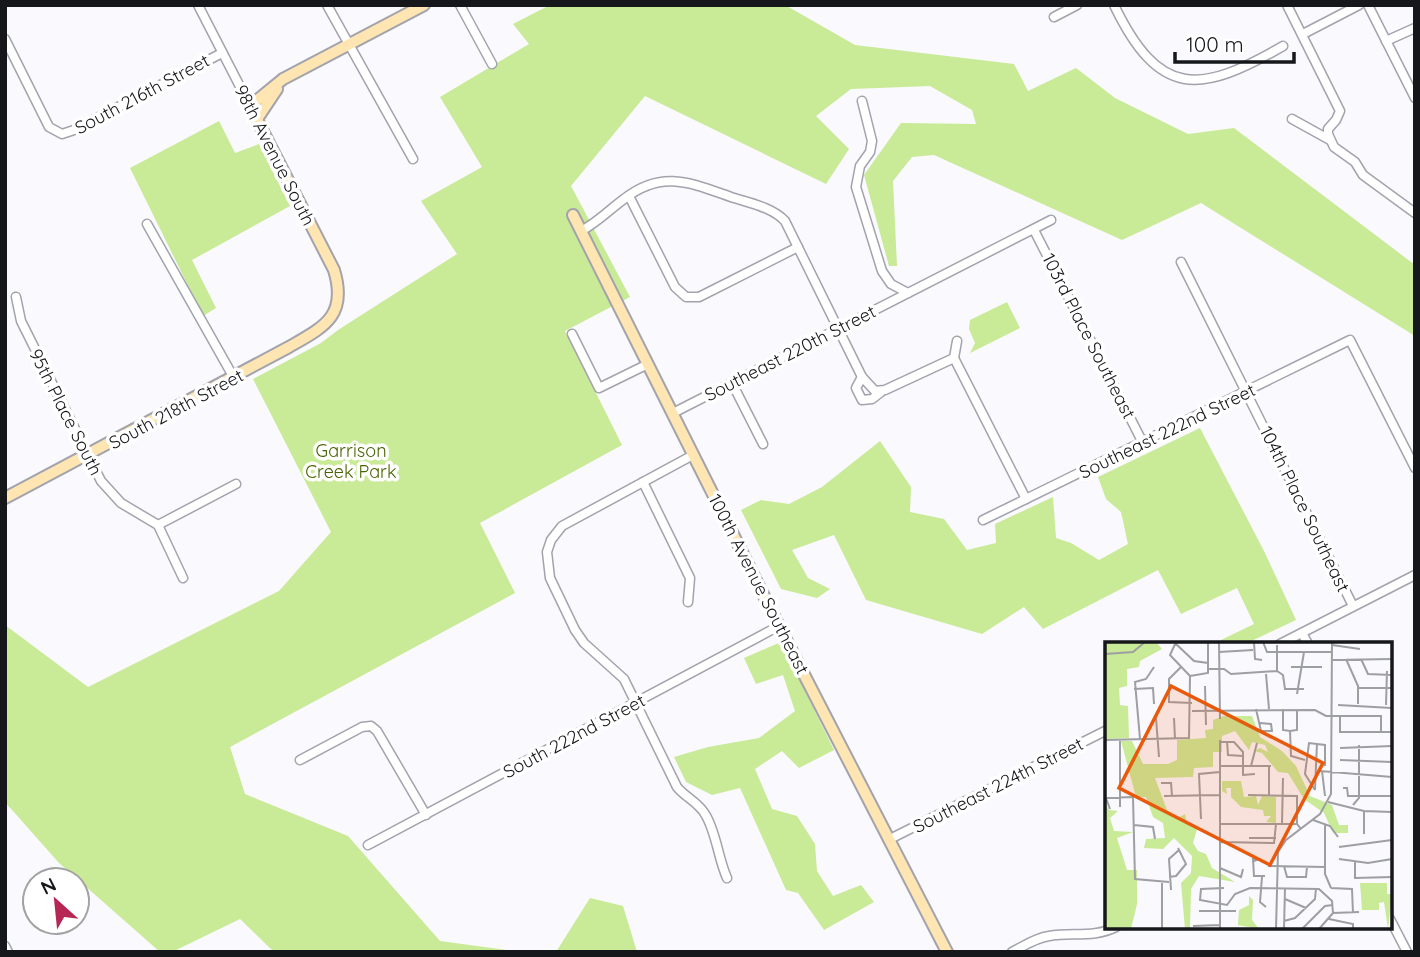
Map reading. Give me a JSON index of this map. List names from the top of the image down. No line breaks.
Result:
{"streets":{"street":["South 216th Street","98th Avenue South","103rd Place Southeast","Southeast 220th Street","South 218th Street","95th Place South","Southeast 222nd Street","104th Place Southeast","100th Avenue Southeast","South 222nd Street","Southeast 224th Street"]},"crossings":[["South 216th Street","98th Avenue South"],["98th Avenue South","South 218th Street"],["103rd Place Southeast","Southeast 220th Street"],["103rd Place Southeast","Southeast 222nd Street"],["Southeast 220th Street","100th Avenue Southeast"],["South 218th Street","95th Place South"],["Southeast 222nd Street","104th Place Southeast"],["100th Avenue Southeast","South 222nd Street"],["100th Avenue Southeast","Southeast 224th Street"]],"parks":["Garrison Creek Park"],"scale_bar":"100 m","north":"top left"}
